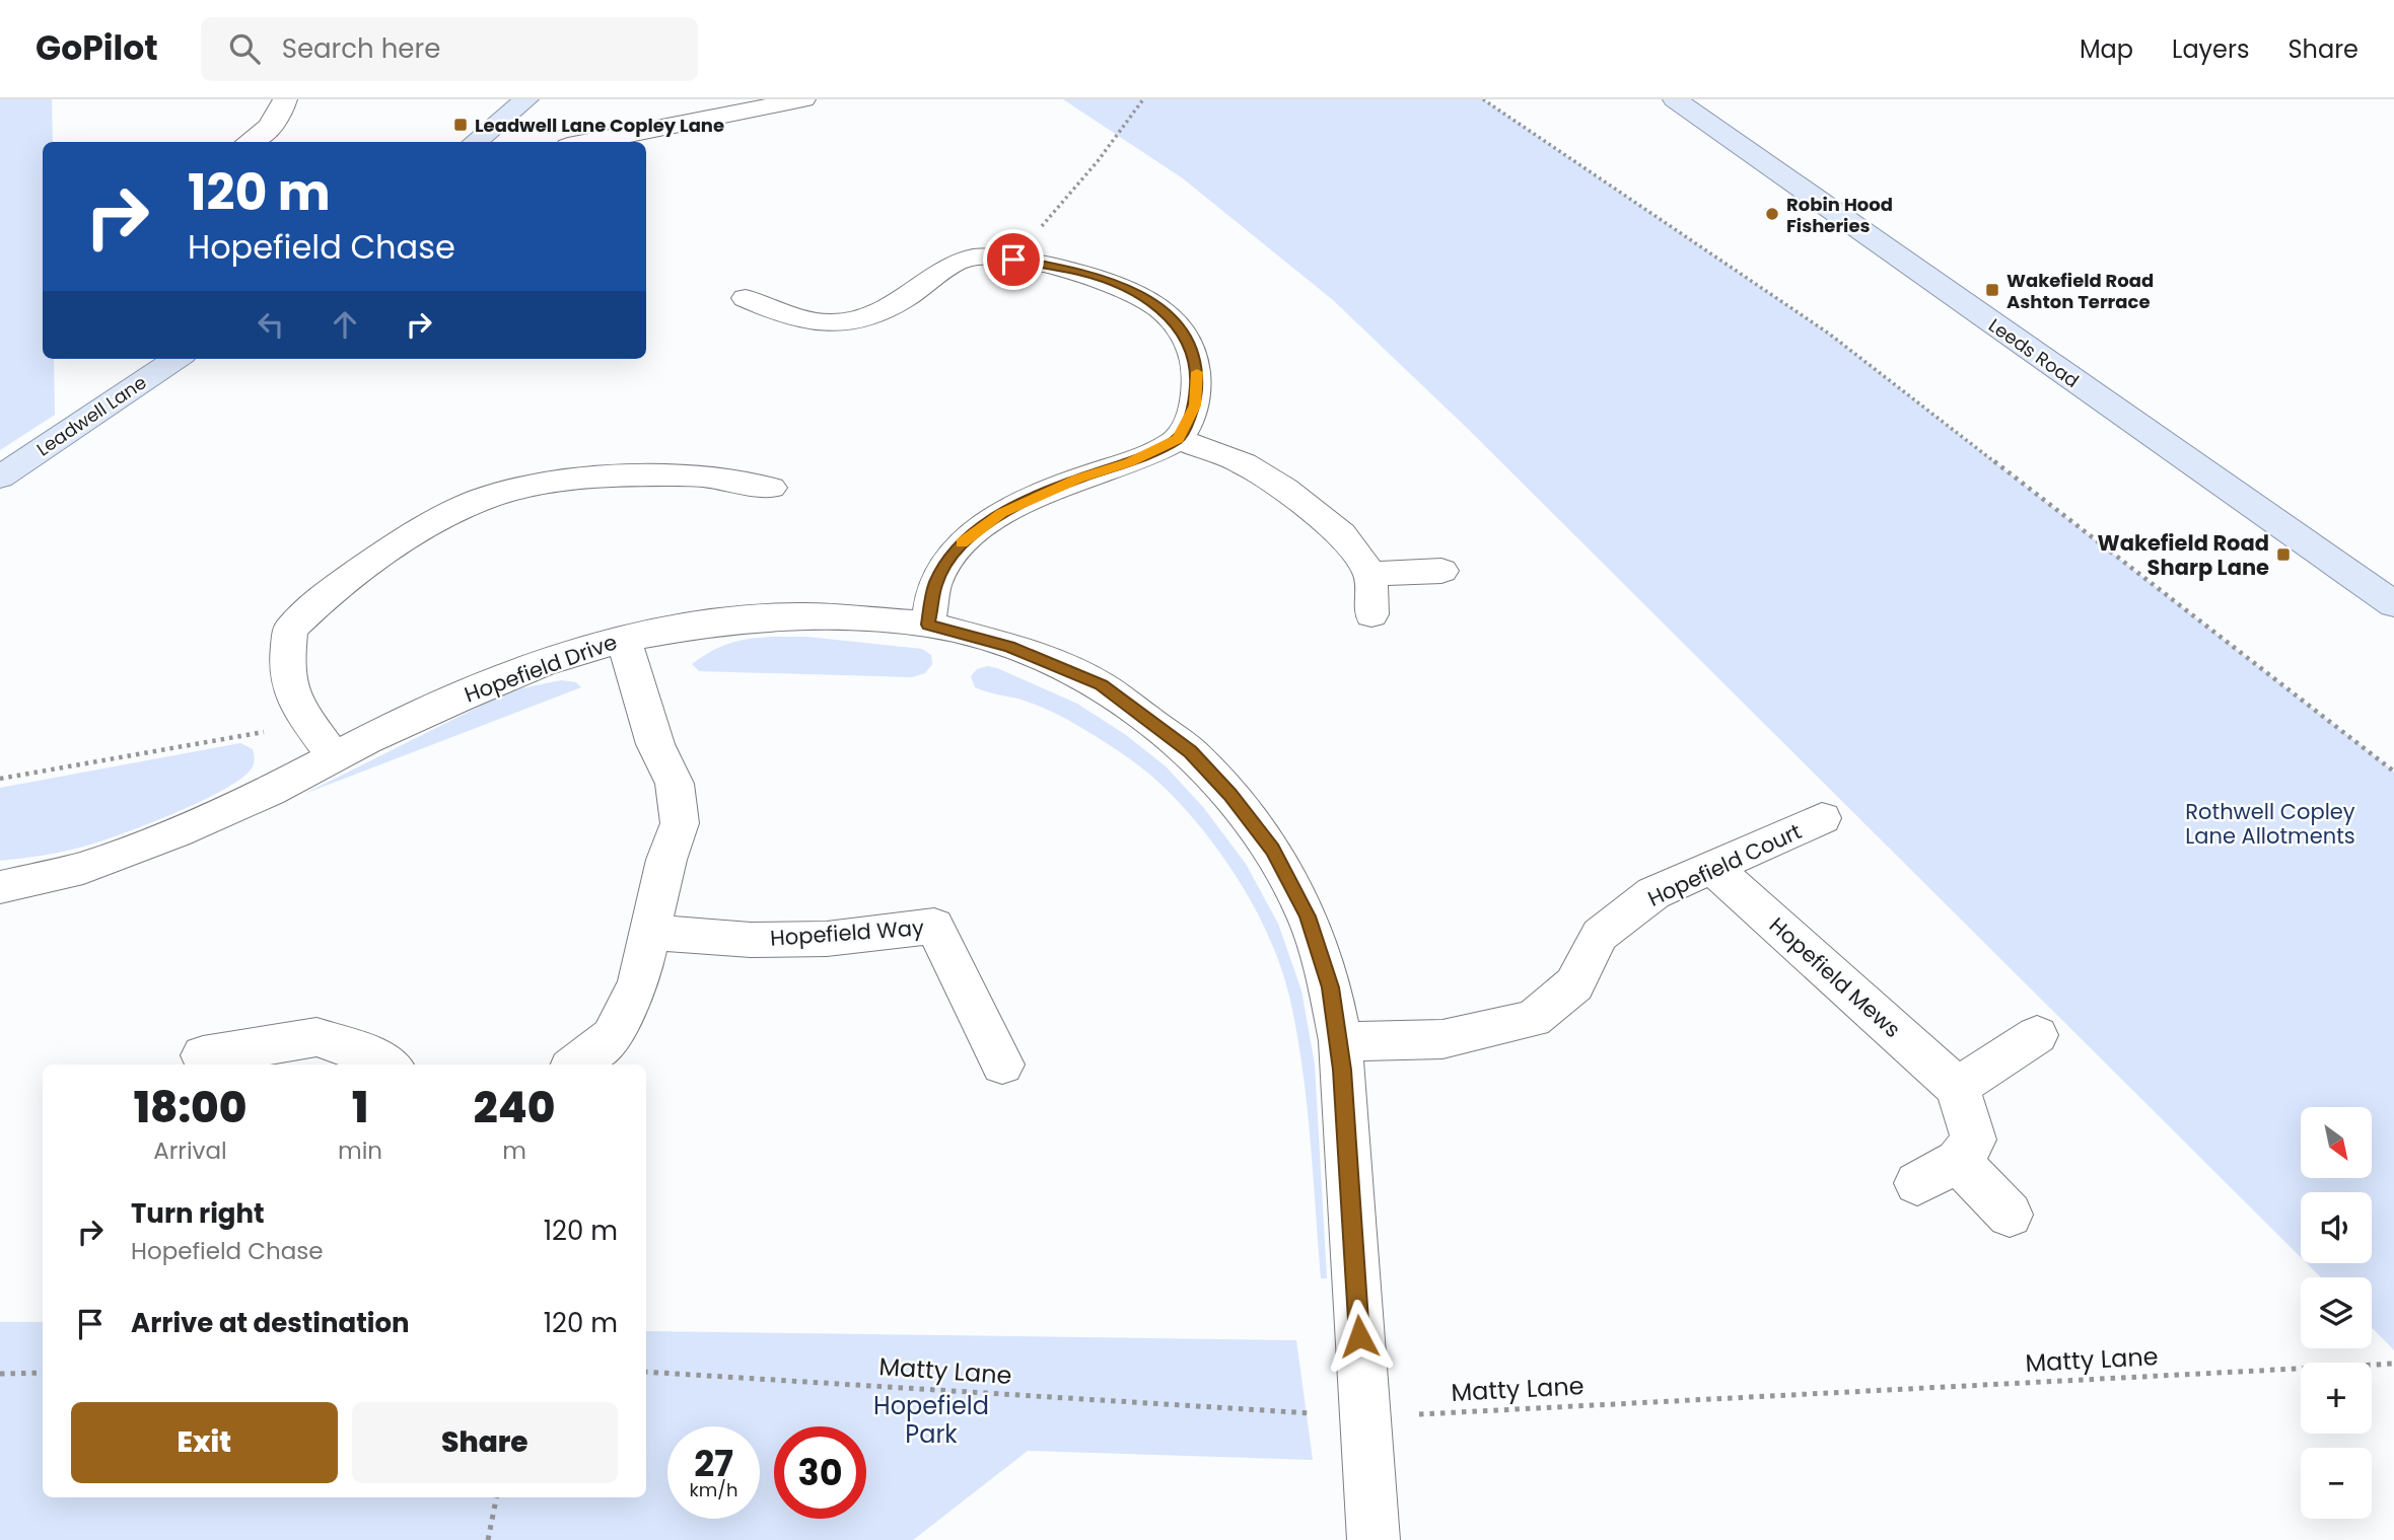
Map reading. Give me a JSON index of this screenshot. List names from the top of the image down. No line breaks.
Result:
{"streets":{"main road":["Leeds Road","Leadwell Lane"],"street":["Hopefield Drive","Hopefield Court","Hopefield Way","Hopefield Mews"],"path":["Matty Lane"]},"crossings":[["Hopefield Drive","Hopefield Court"],["Hopefield Drive","Matty Lane"],["Hopefield Court","Hopefield Mews"]],"parks":["Rothwell Copley Lane Allotments","Hopefield Park"],"places":{"transit":["Leadwell Lane Copley Lane","Wakefield Road Ashton Terrace","Wakefield Road Sharp Lane"],"other":["Robin Hood Fisheries"]},"north":"bottom right","page":{"header":"GoPilot","search":"Search here","nav":["Map","Layers","Share"],"turn":["120 m","Hopefield Chase"],"eta":["18:00","Arrival","1","min","240","m"],"map_buttons":["+","−"],"list":[{"name":"Turn right","note":"Hopefield Chase","value":"120 m"},{"name":"Arrive at destination","value":"120 m"}],"buttons":["Exit","Share"],"speed":"27 km/h","limit":"30"}}
